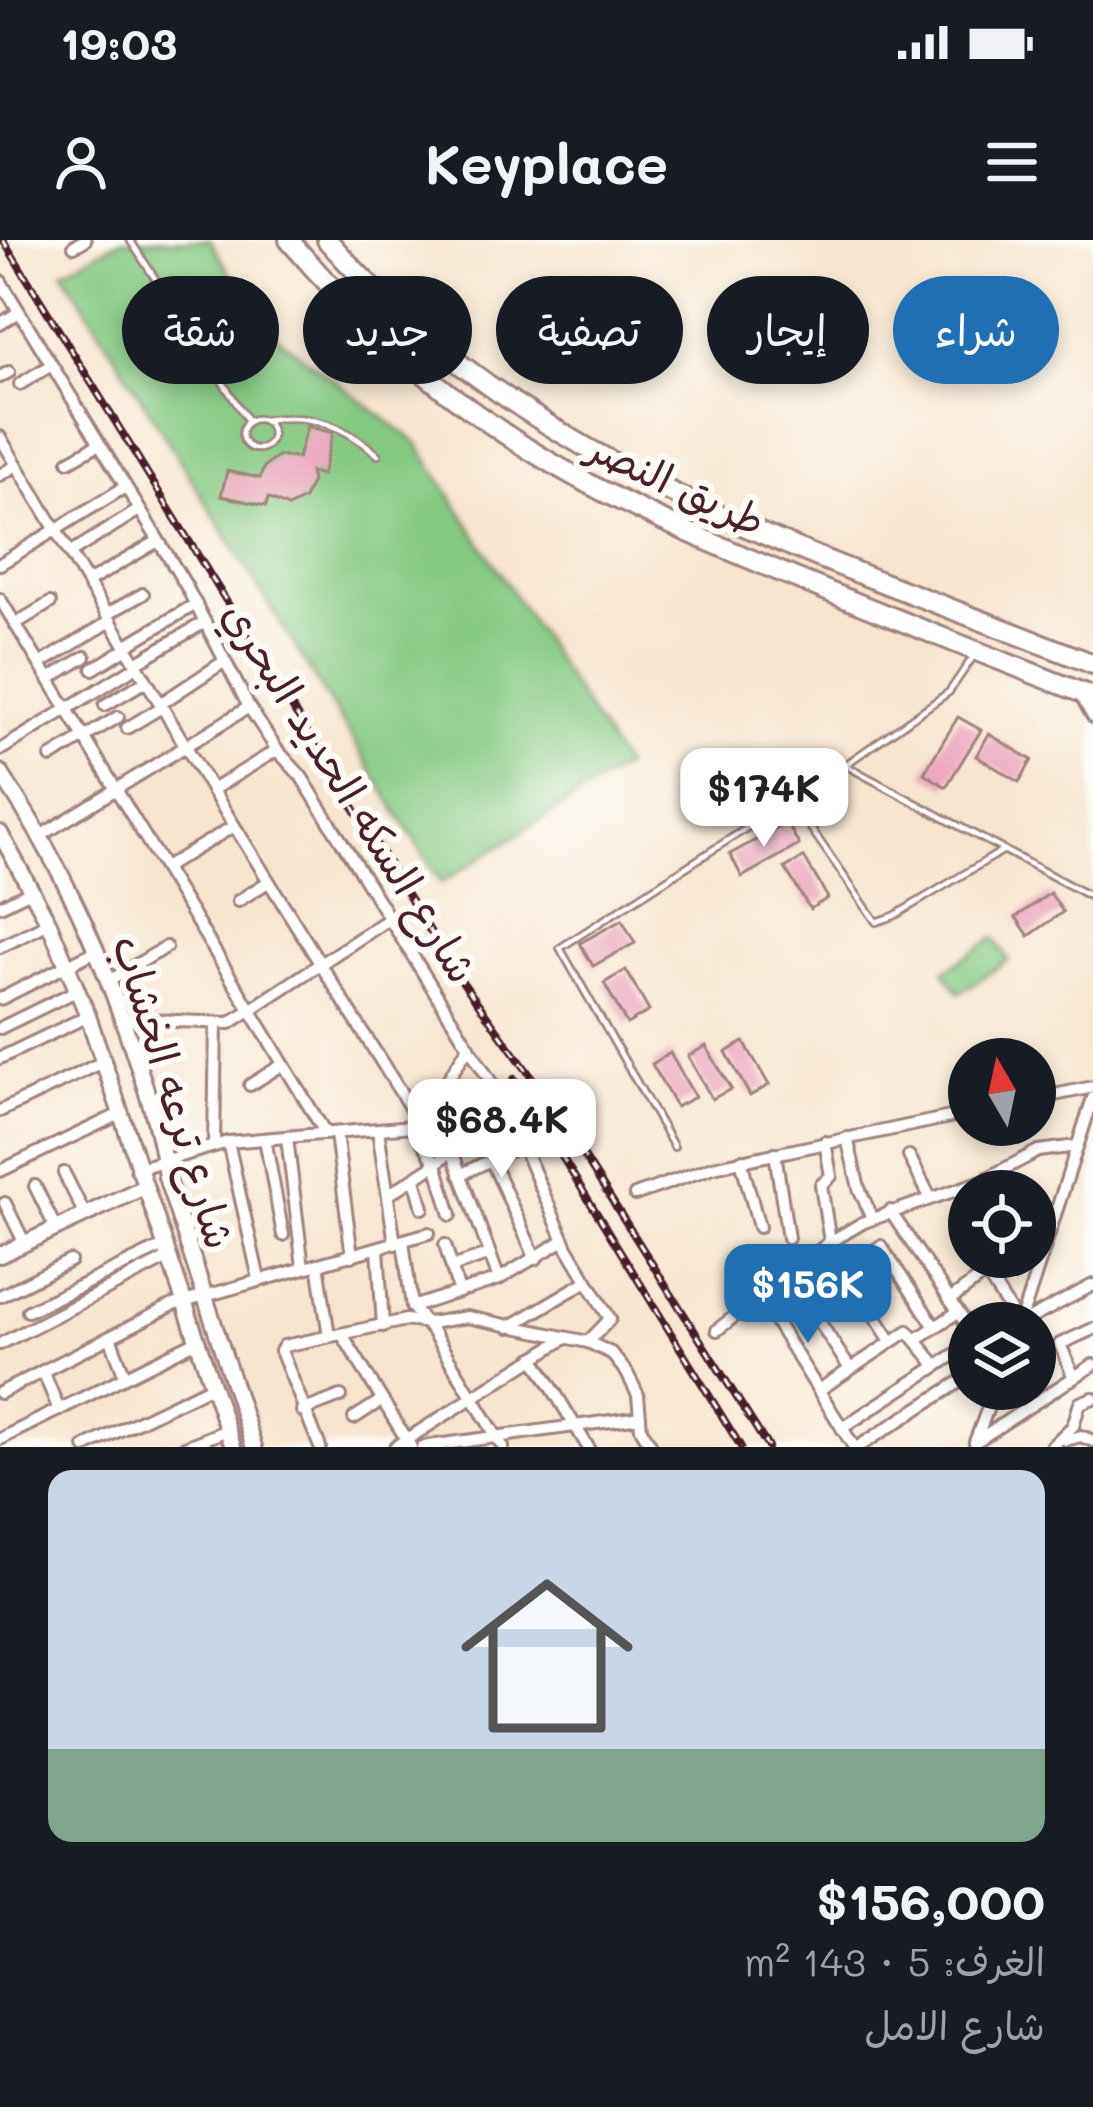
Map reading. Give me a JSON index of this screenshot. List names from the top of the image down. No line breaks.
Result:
{"streets":{"highway":["طريق النصر"],"street":["شارع السكه الحديد البحري","شارع ترعه الخشاب"]},"north":"top","page":{"status":"19:03","header":"Keyplace","chip":["شراء","إيجار","تصفية","جديد","شقة"],"price":["$174K","$68.4K","$156K"],"list":[{"name":"$156,000","note":"الغرف: 5 · 143 m² · شارع الامل"}]}}
